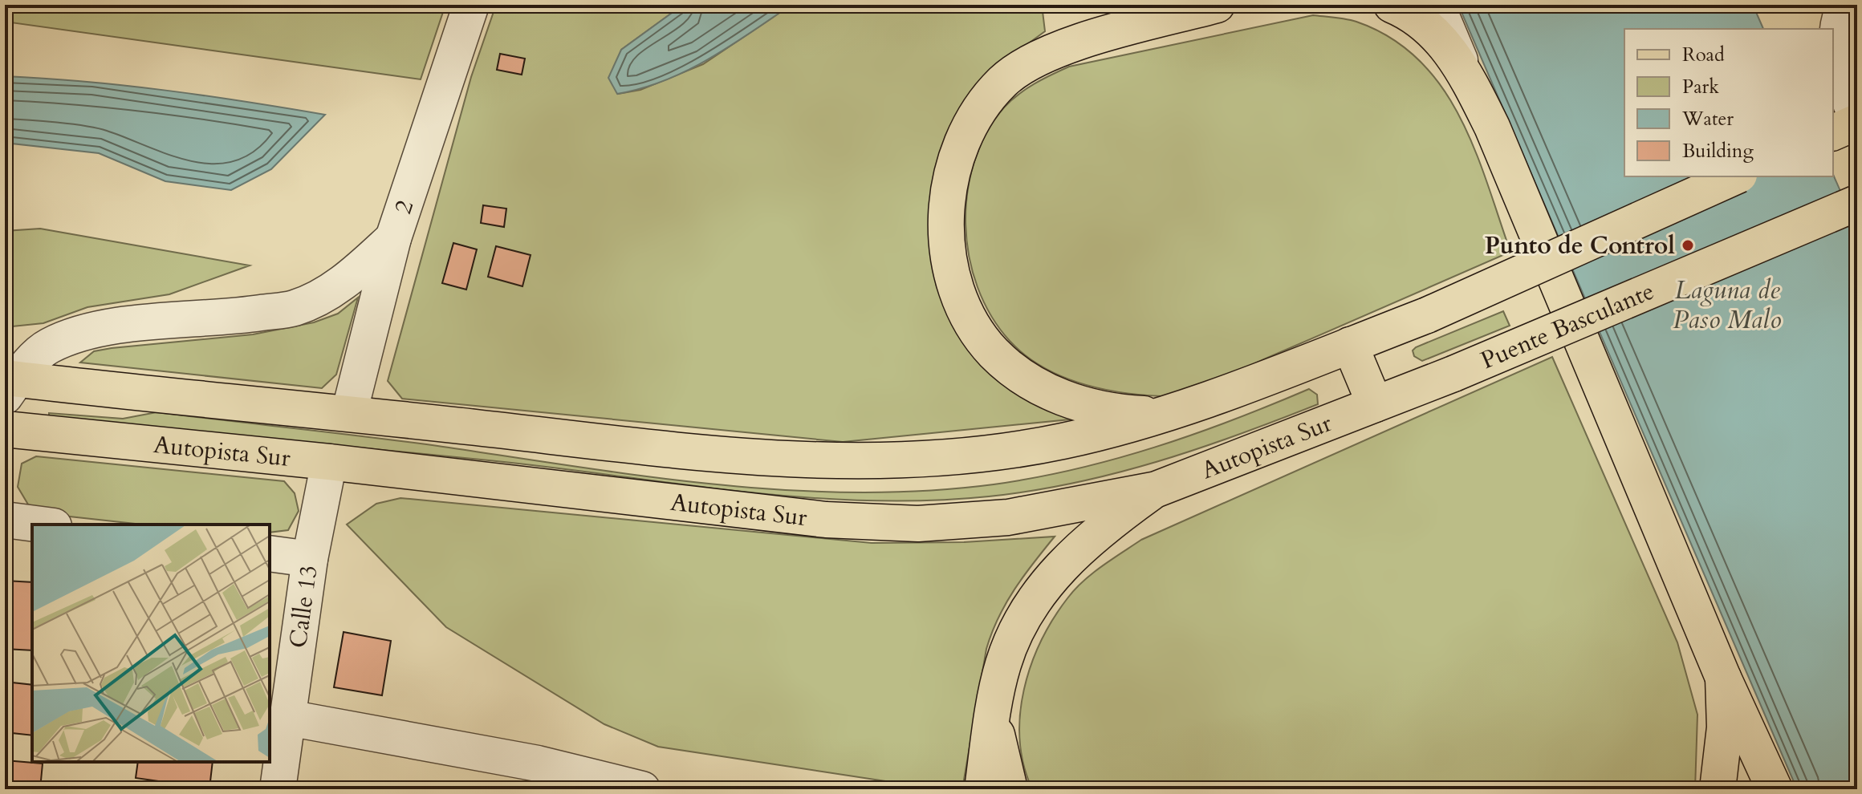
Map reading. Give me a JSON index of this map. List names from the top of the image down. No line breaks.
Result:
{"streets":{"main road":["Puente Basculante","Autopista Sur"],"street":["2","Calle 13"]},"crossings":[["Puente Basculante","Autopista Sur"],["Autopista Sur","Calle 13"]],"water":["Laguna de Paso Malo"],"places":["Punto de Control"],"legend":["Road","Park","Water","Building"]}
